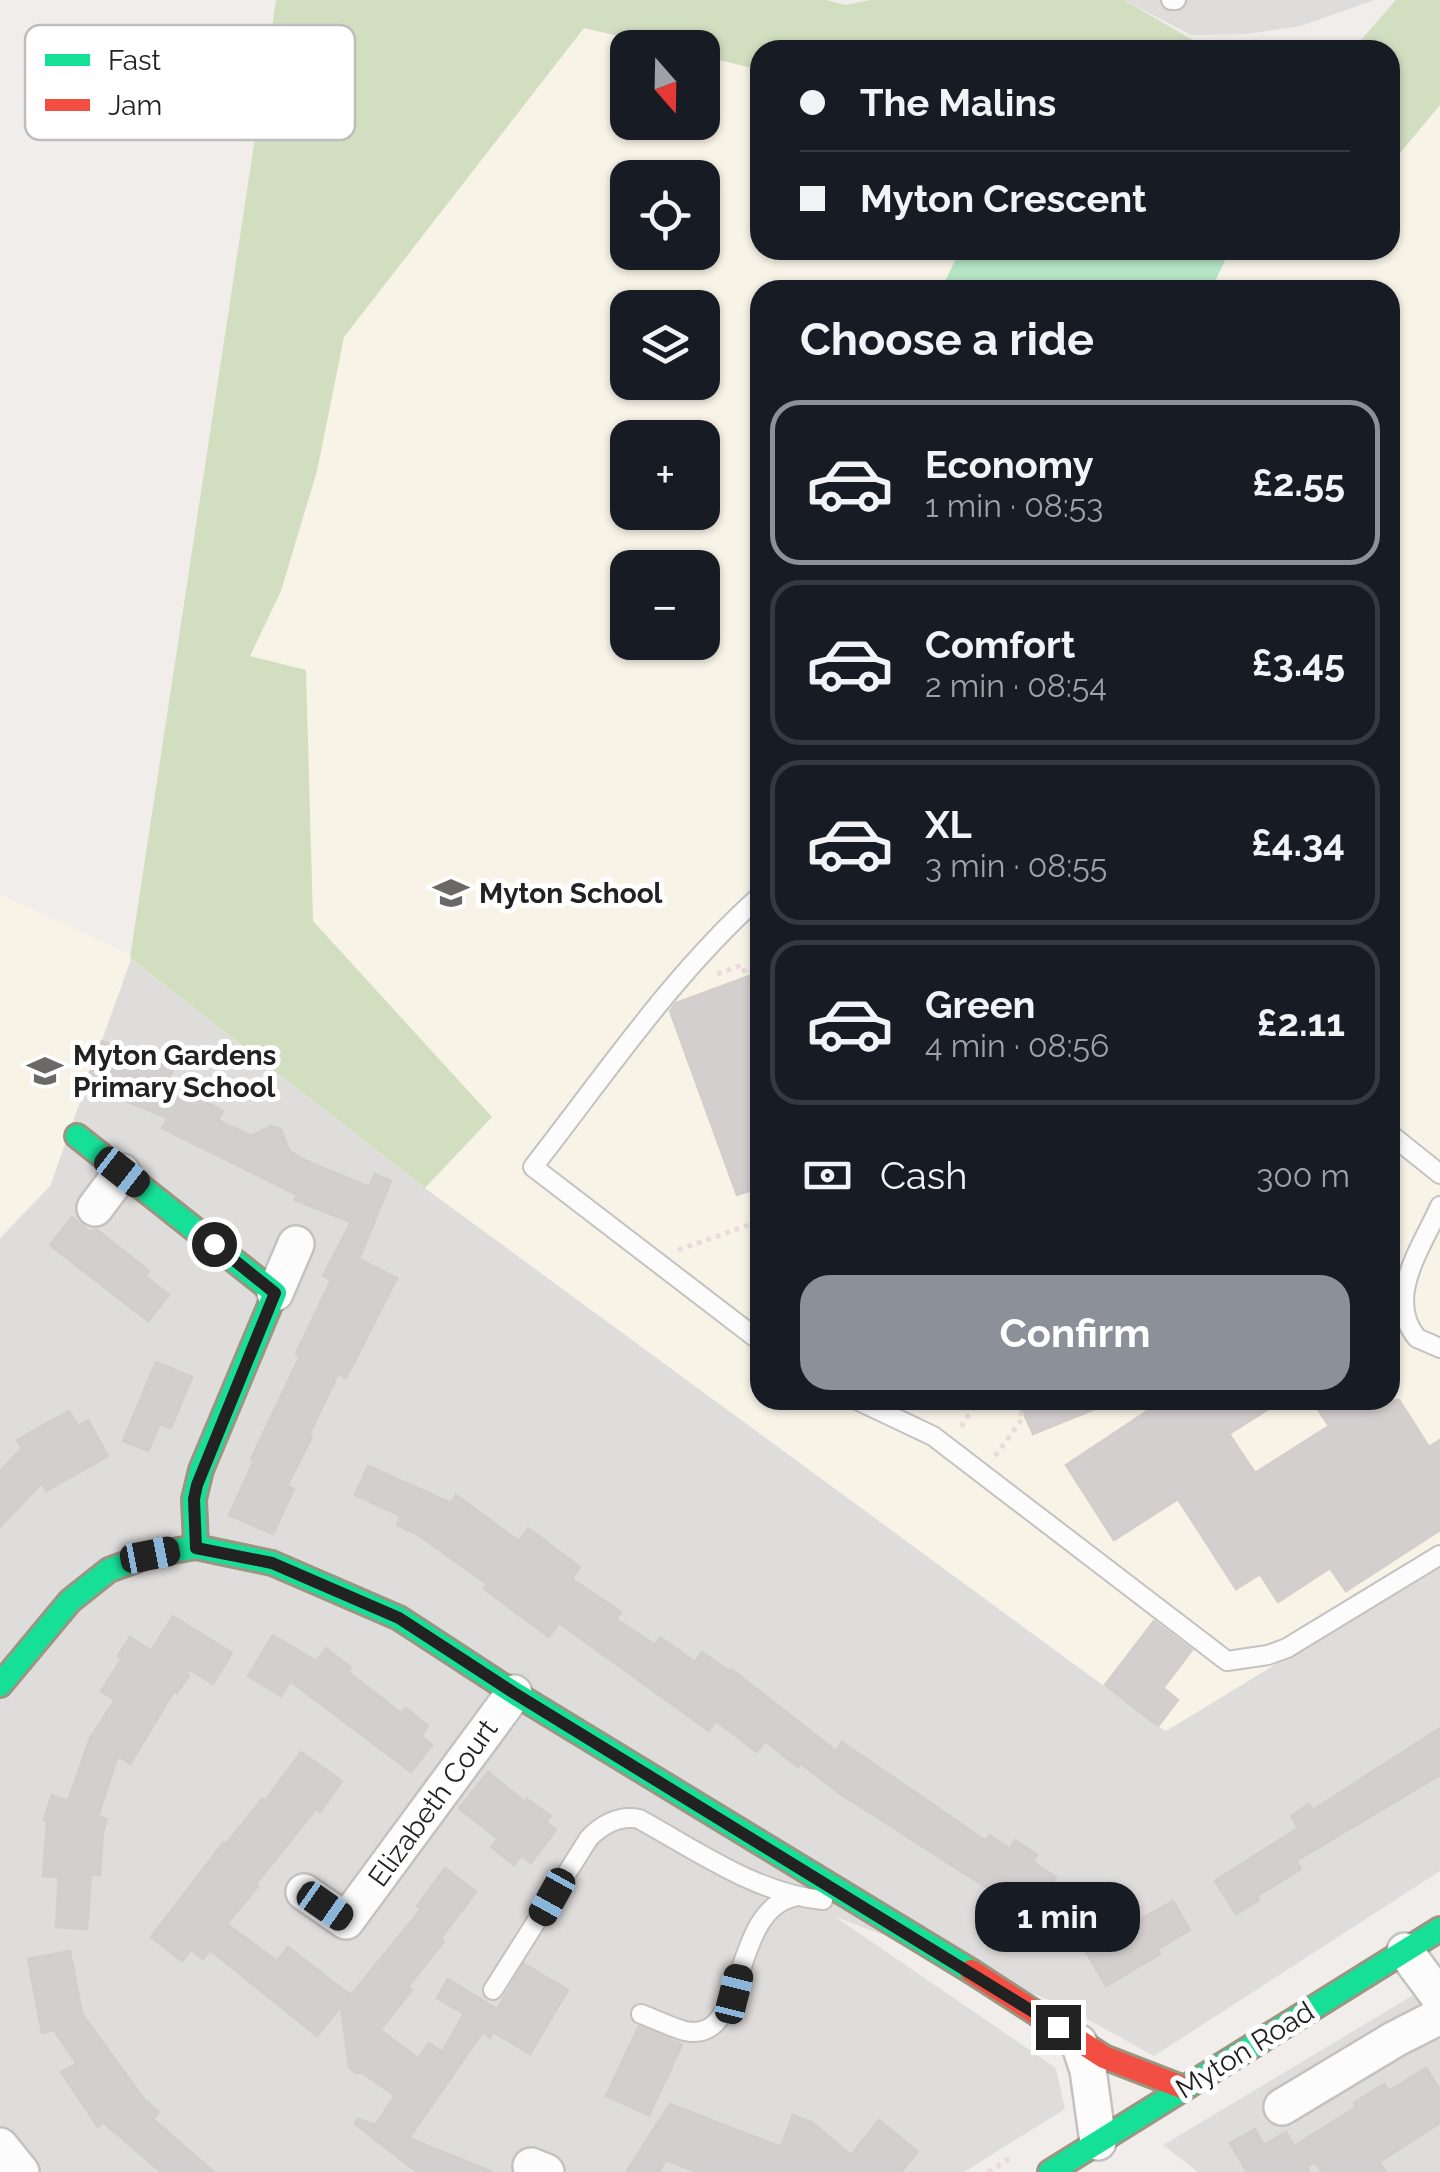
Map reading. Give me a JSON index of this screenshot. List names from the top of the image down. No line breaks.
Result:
{"streets":{"street":["Elizabeth Court","Myton Road"]},"places":{"school or university":["Myton School","Myton Gardens Primary School"]},"legend":["Fast","Jam"],"north":"bottom","page":{"map_buttons":["+","−"],"banner":["The Malins","Myton Crescent"],"heading":"Choose a ride","list":[{"name":"Economy","note":"1 min · 08:53","value":"£2.55"},{"name":"Comfort","note":"2 min · 08:54","value":"£3.45"},{"name":"XL","note":"3 min · 08:55","value":"£4.34"},{"name":"Green","note":"4 min · 08:56","value":"£2.11"}],"pay":["Cash","300 m"],"buttons":"Confirm","bubble":"1 min"}}
